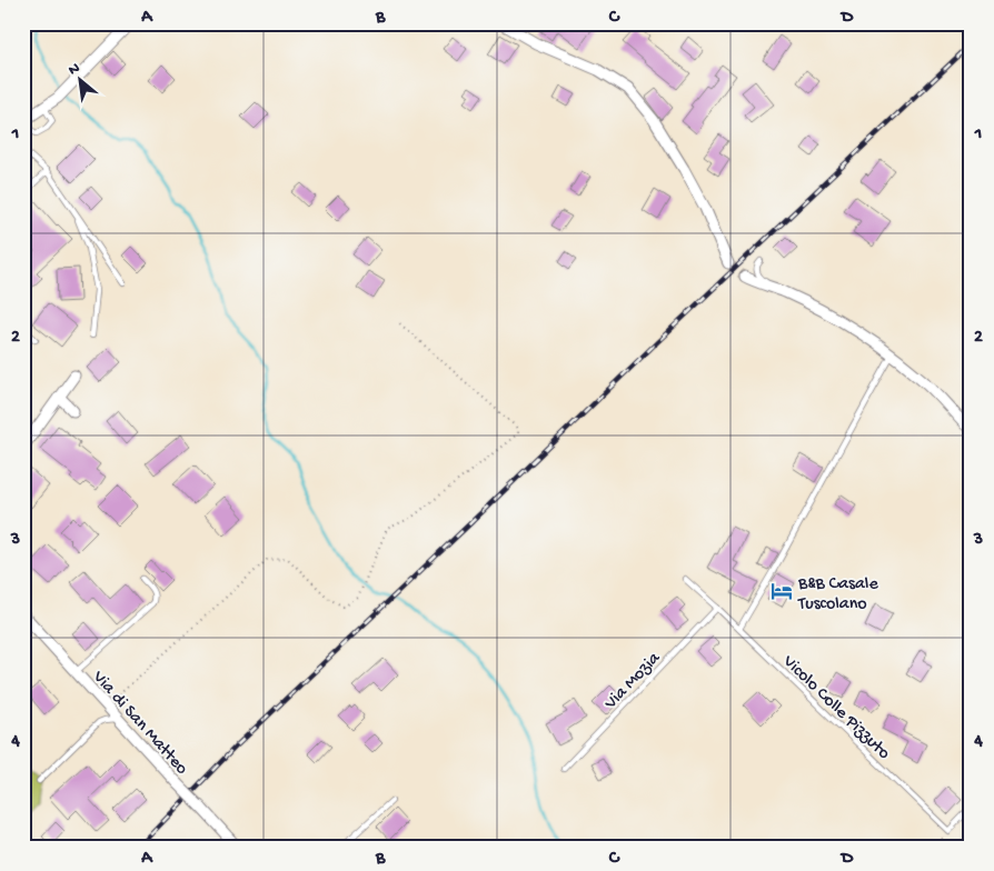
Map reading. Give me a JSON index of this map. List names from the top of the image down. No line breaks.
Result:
{"streets":{"street":["Via di San Matteo"],"lane":["Via Mozia","Vicolo Colle Pizzuto"]},"crossings":[["Via Mozia","Vicolo Colle Pizzuto"]],"places":{"hotel":["B&B Casale Tuscolano"]},"north":"top left","grid":{"columns":["A","B","C","D"],"rows":["1","2","3","4"]}}
